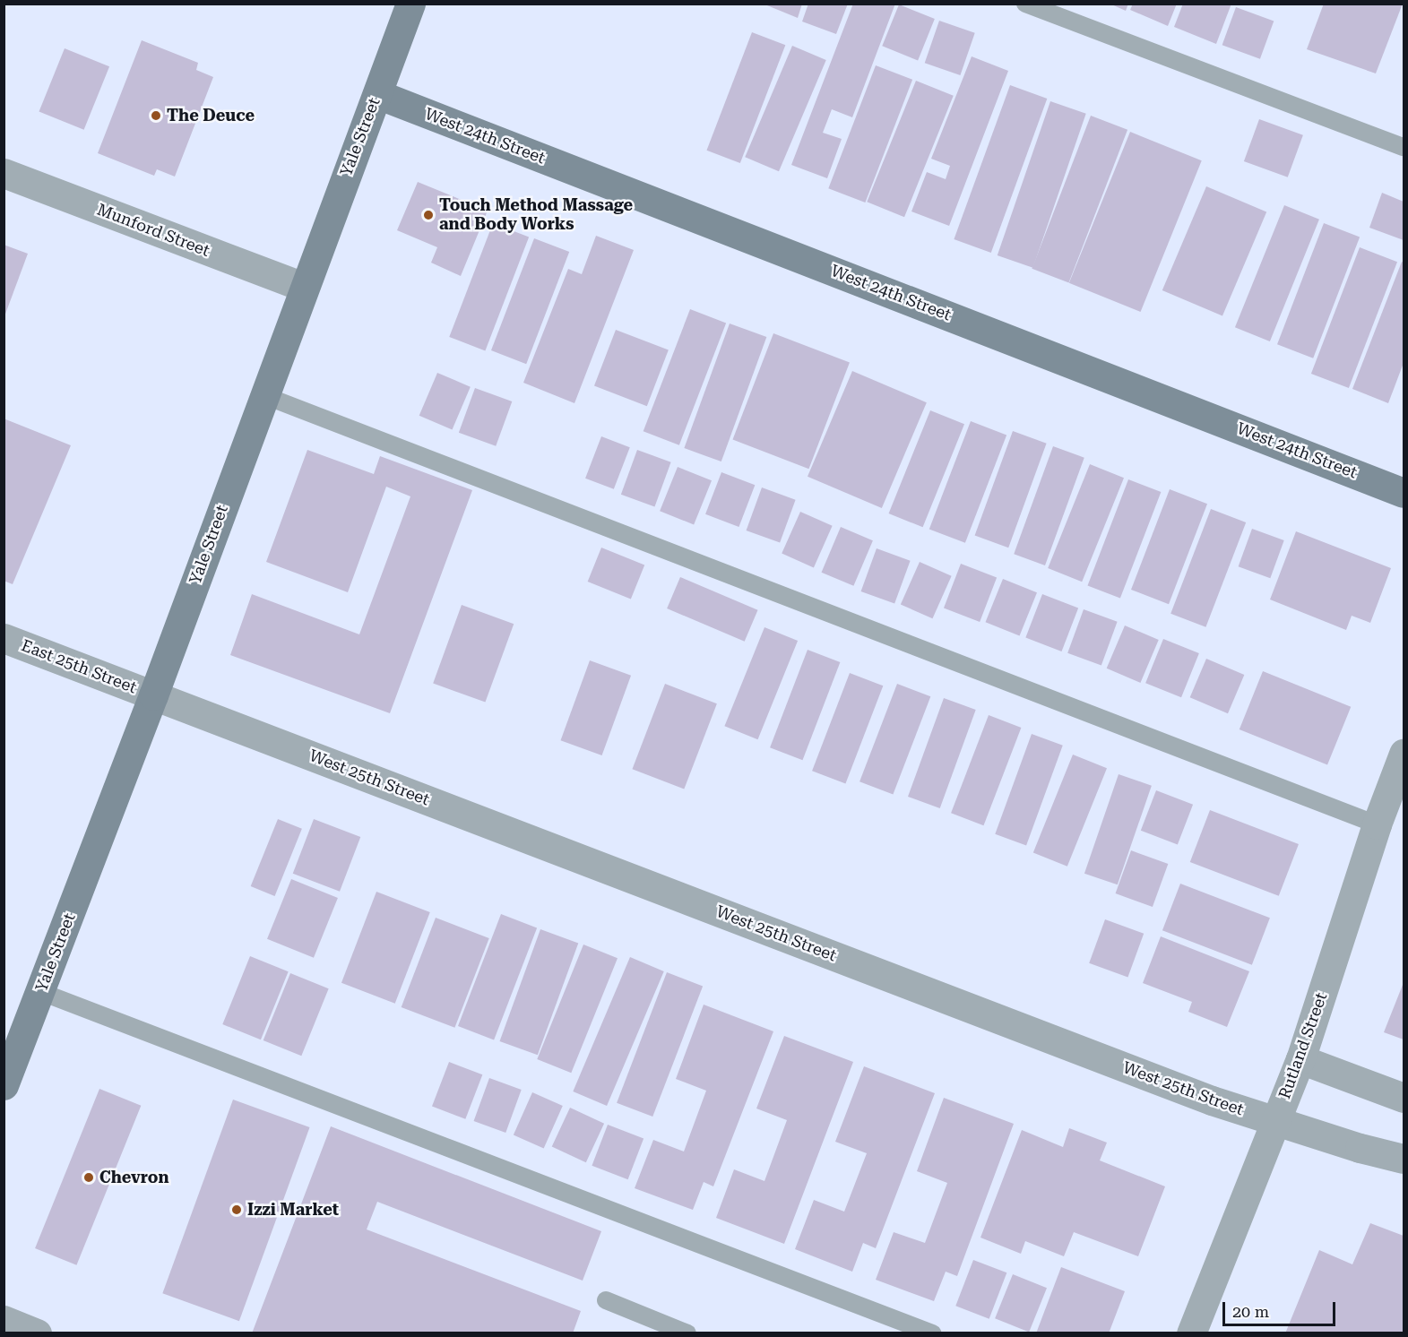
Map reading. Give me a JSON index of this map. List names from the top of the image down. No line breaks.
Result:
{"streets":{"main road":["West 24th Street","Yale Street"],"street":["Munford Street","East 25th Street","West 25th Street","Rutland Street"]},"crossings":[["West 24th Street","Yale Street"],["Yale Street","Munford Street"],["Yale Street","East 25th Street"],["Yale Street","West 25th Street"],["East 25th Street","West 25th Street"],["West 25th Street","Rutland Street"]],"places":["The Deuce","Touch Method Massage and Body Works","Chevron","Izzi Market"],"scale_bar":"20 m"}
